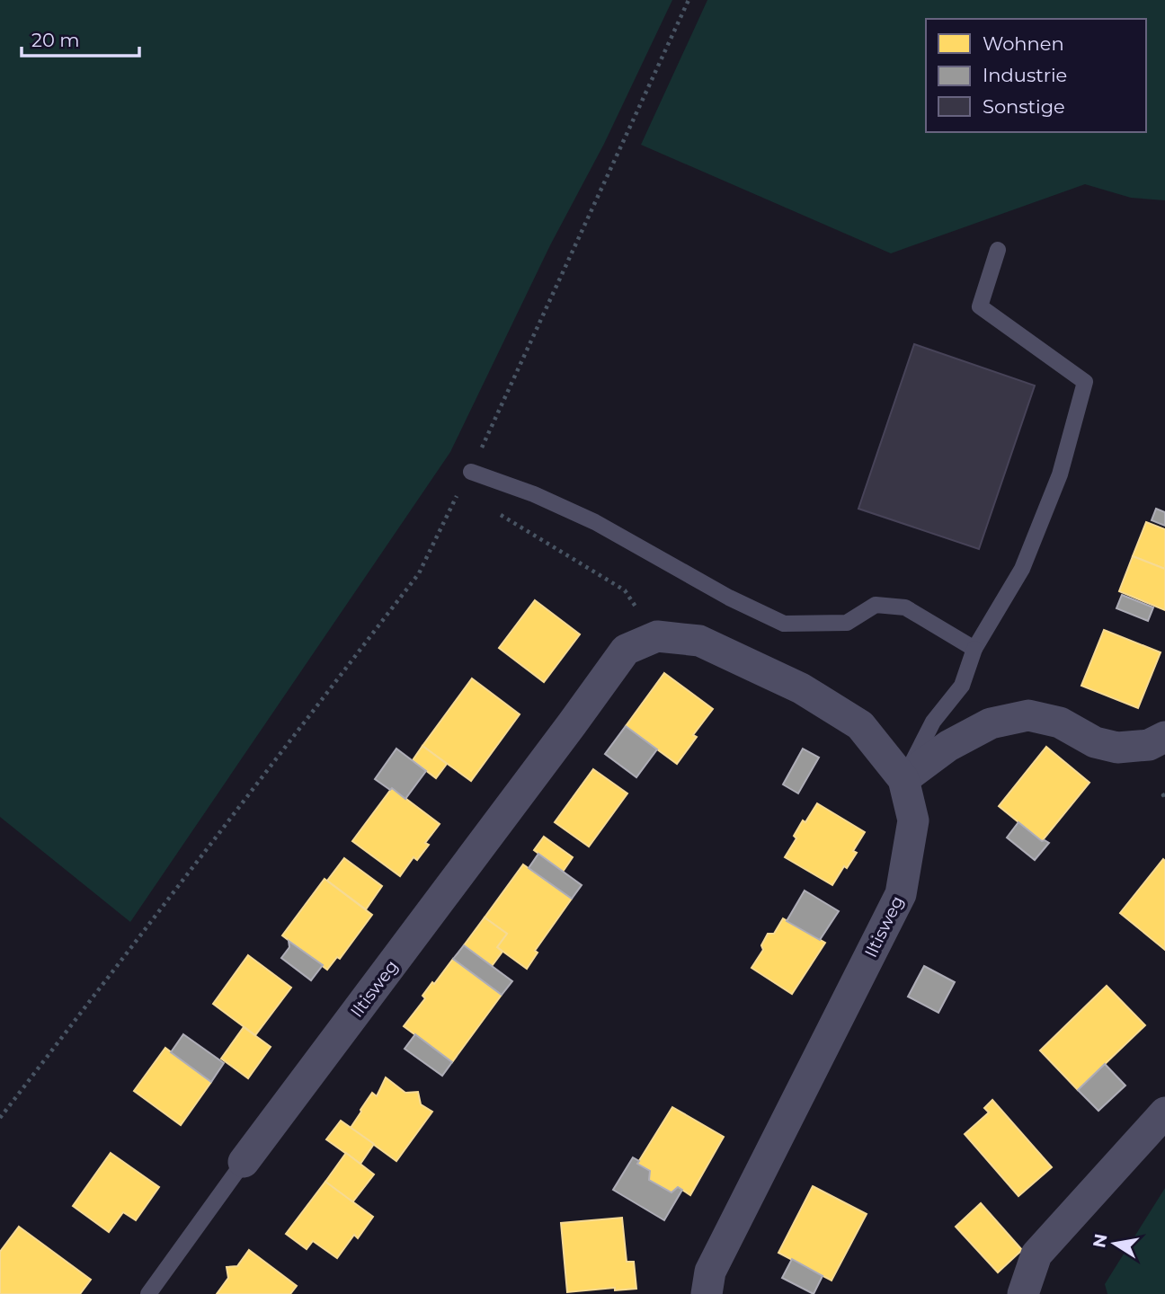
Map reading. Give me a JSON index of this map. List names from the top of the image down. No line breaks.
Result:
{"streets":{"street":["Iltisweg"]},"legend":["Wohnen","Industrie","Sonstige"],"scale_bar":"20 m","north":"left"}
